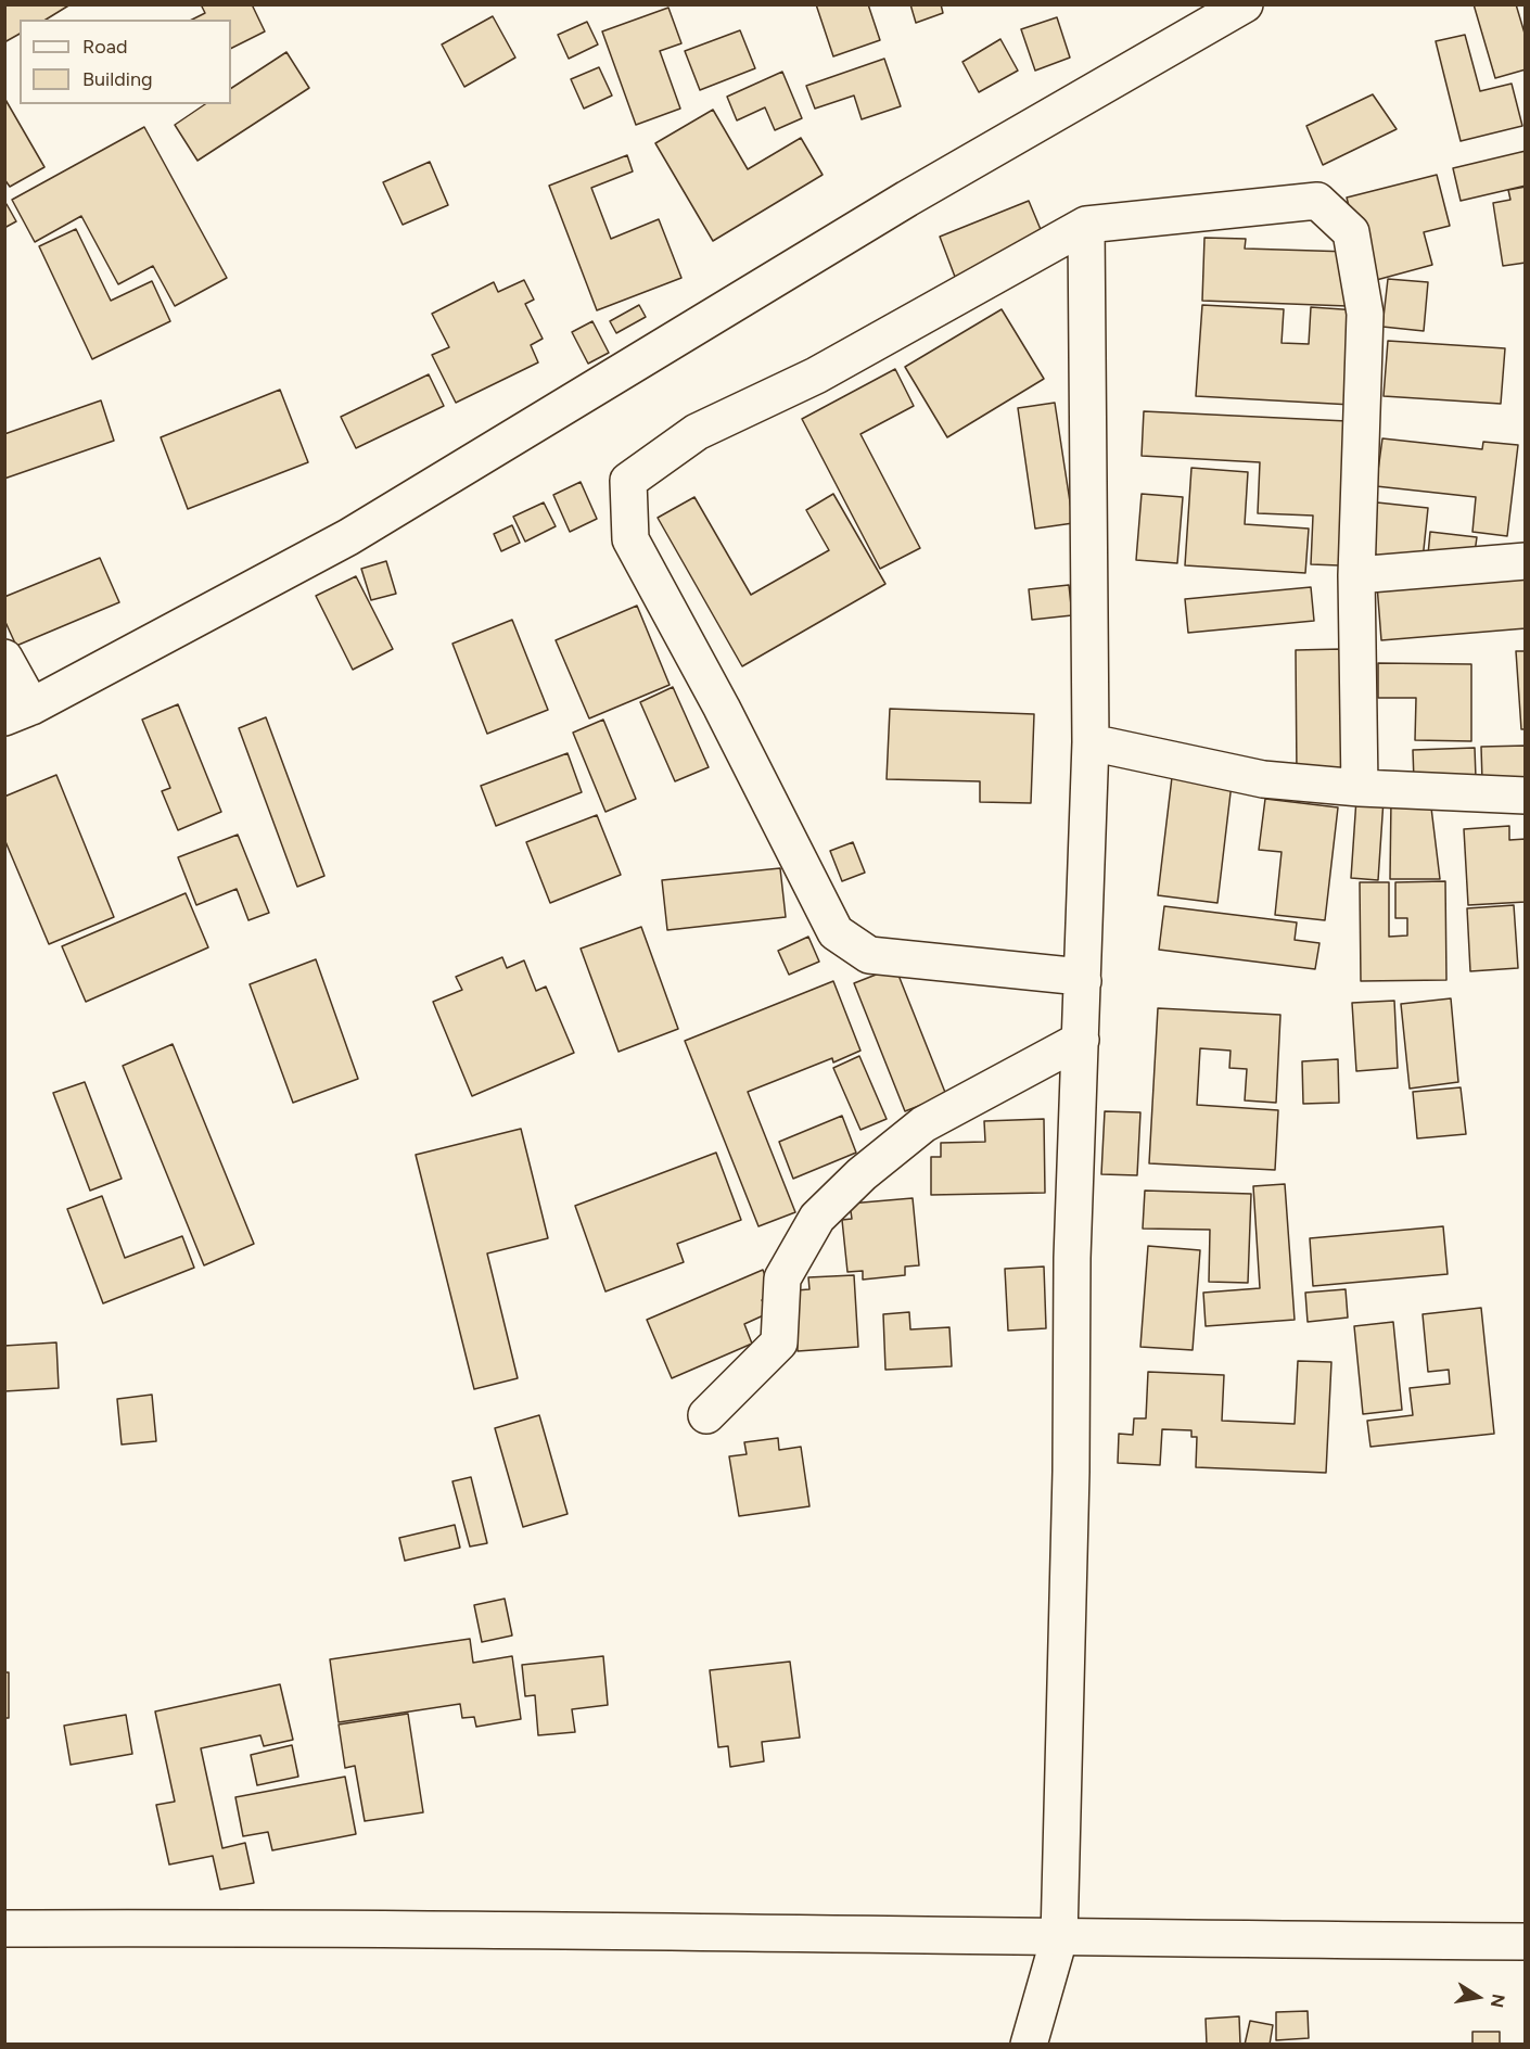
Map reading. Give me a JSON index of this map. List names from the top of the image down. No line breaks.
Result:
{"legend":["Road","Building"],"north":"right"}
